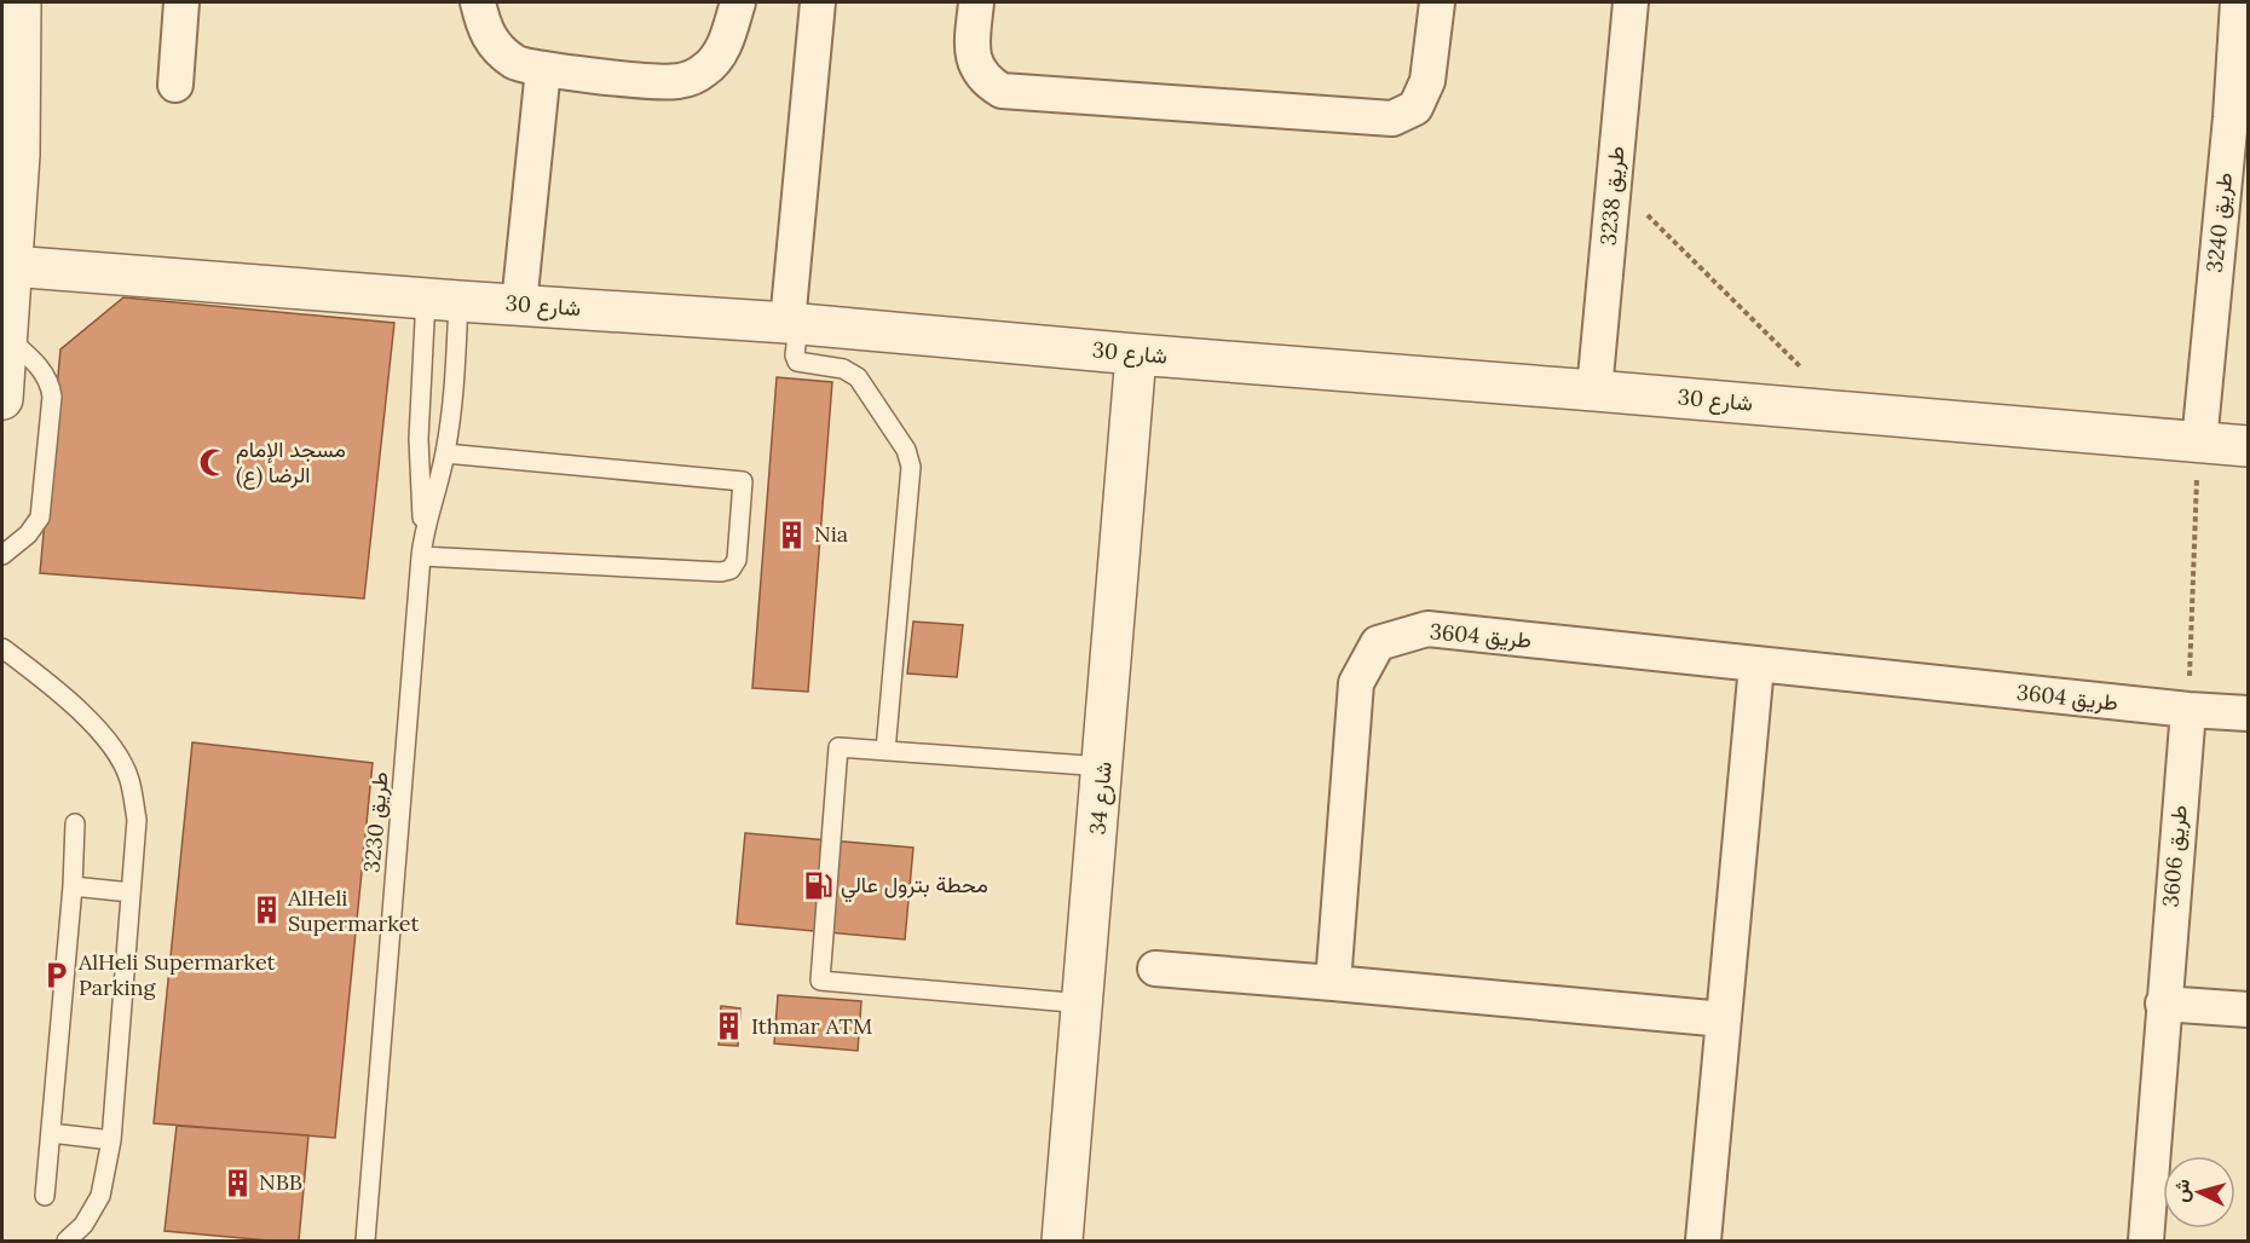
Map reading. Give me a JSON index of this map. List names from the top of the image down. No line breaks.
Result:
{"streets":{"street":["طريق 3238","طريق 3240","شارع 30","طريق 3604","شارع 34","طريق 3606"],"lane":["طريق 3230"]},"crossings":[["طريق 3238","شارع 30"],["طريق 3240","شارع 30"],["شارع 30","شارع 34"],["شارع 30","طريق 3230"],["طريق 3604","طريق 3606"]],"places":{"mosque":["مسجد الإمام الرضا (ع)"],"building":["Nia","AlHeli Supermarket","Ithmar ATM","NBB"],"fuel station":["محطة بترول عالي"],"parking":["AlHeli Supermarket Parking"]},"north":"left"}
